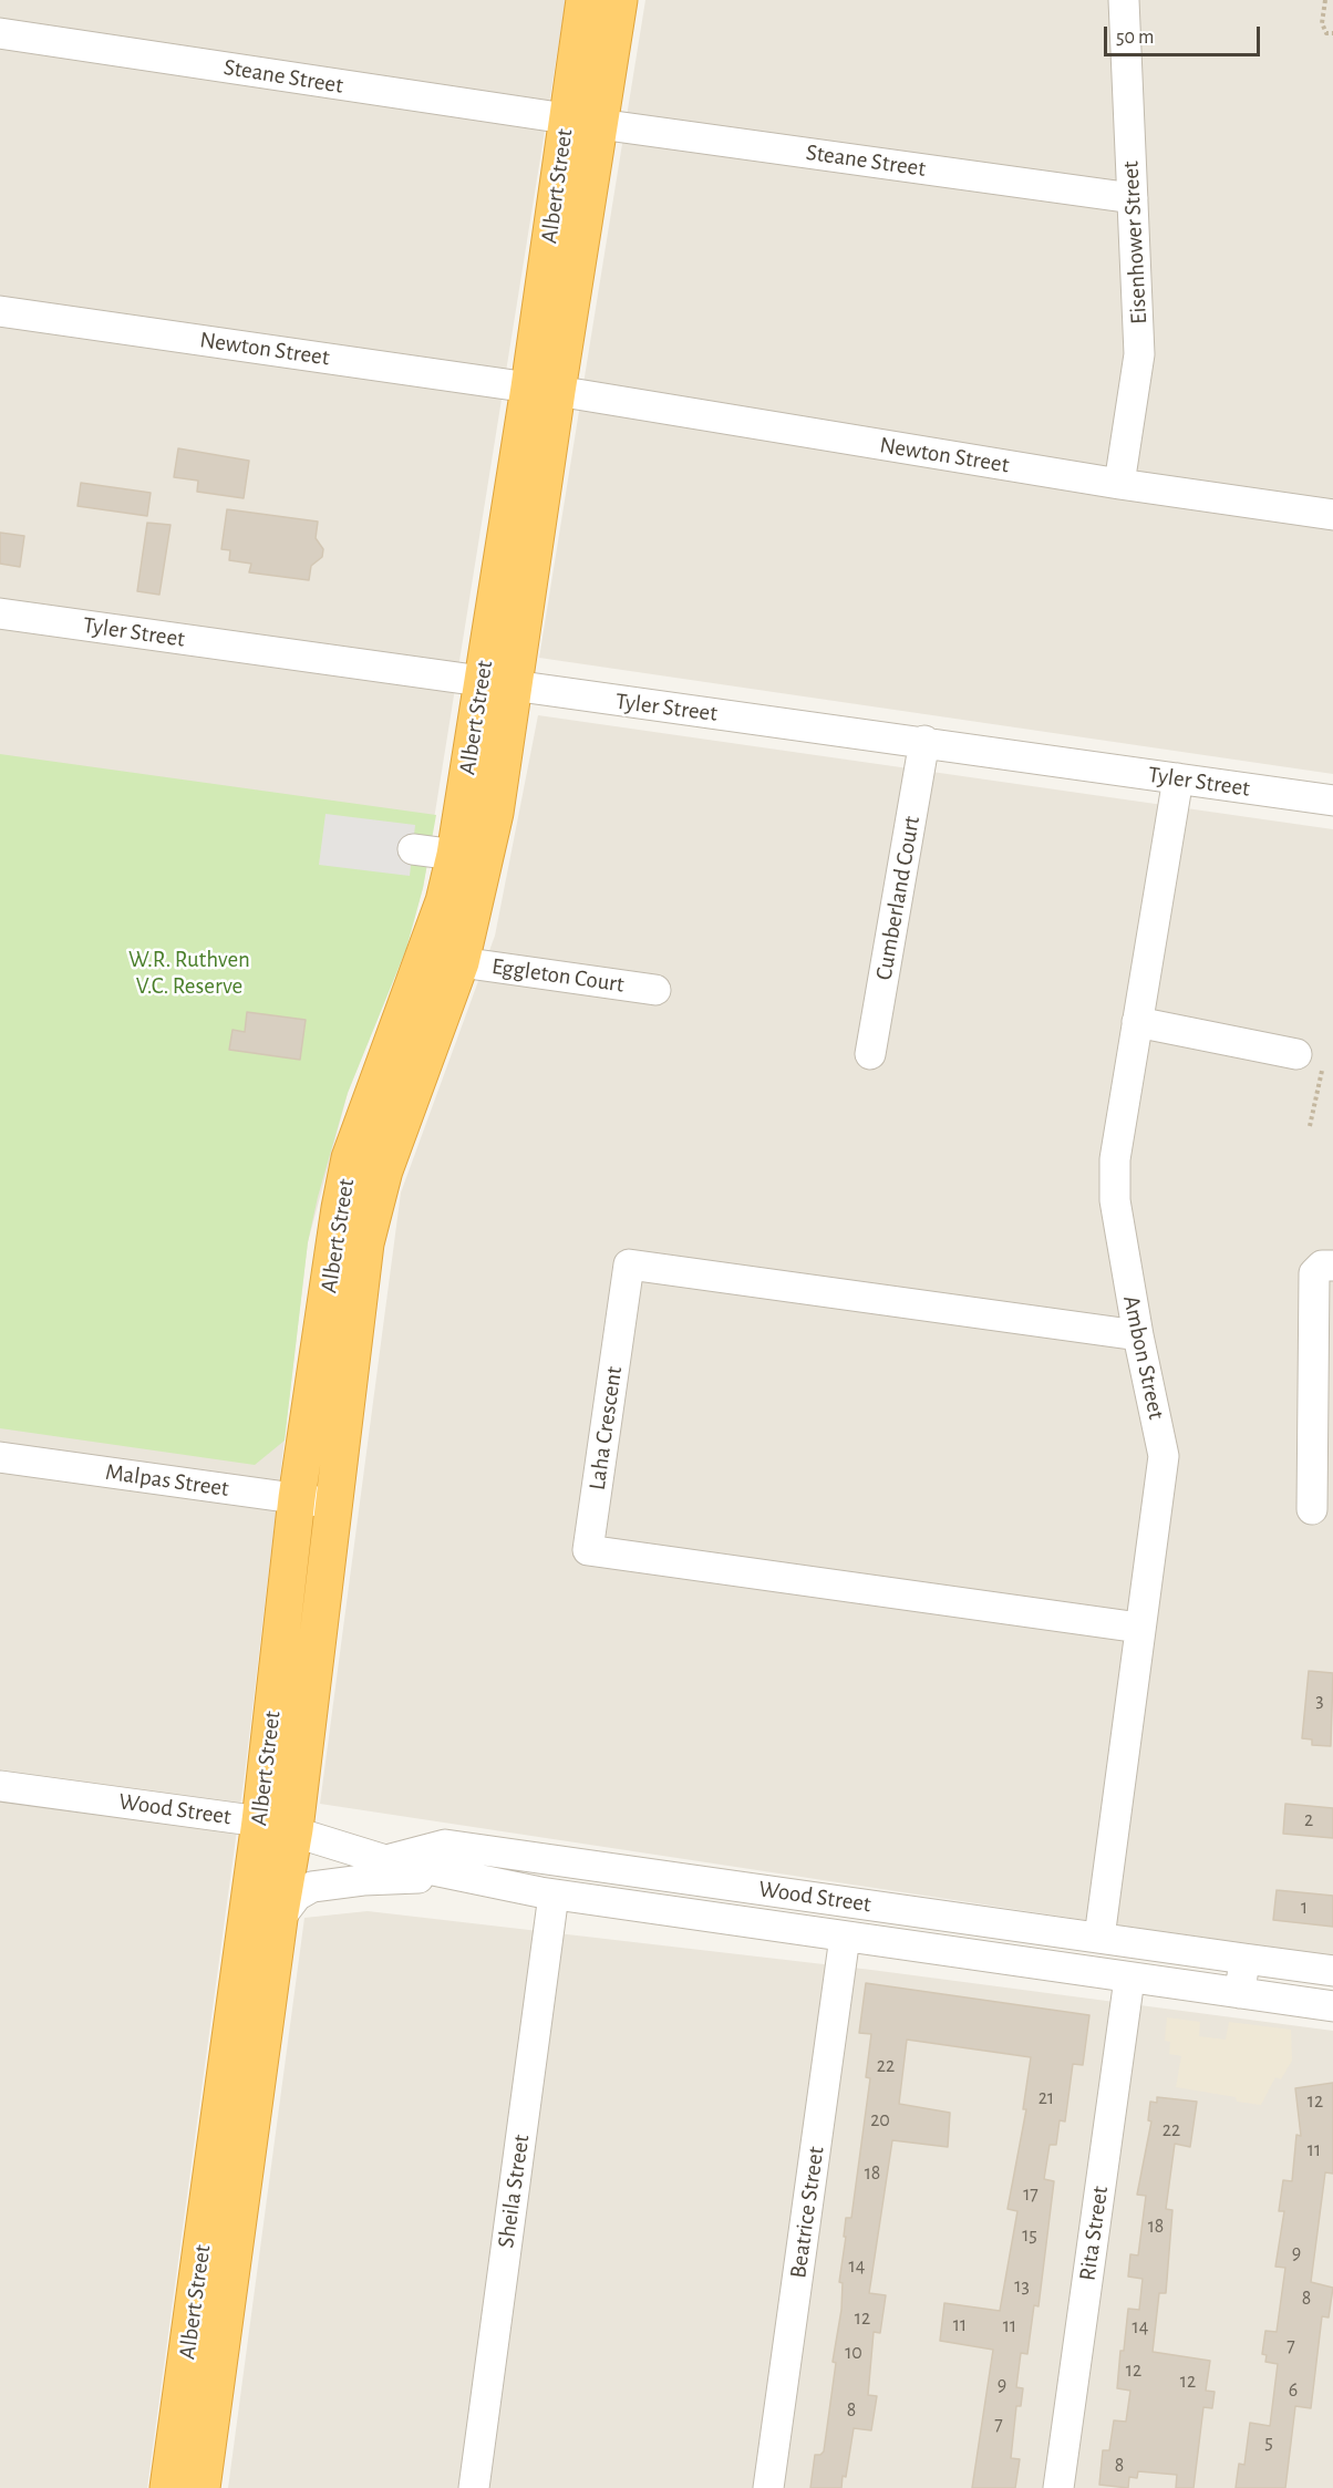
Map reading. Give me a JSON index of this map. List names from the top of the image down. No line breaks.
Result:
{"streets":{"highway":["Albert Street"],"street":["Steane Street","Eisenhower Street","Newton Street","Tyler Street","Cumberland Court","Eggleton Court","Ambon Street","Laha Crescent","Malpas Street","Wood Street","Sheila Street","Beatrice Street","Rita Street"]},"crossings":[["Steane Street","Albert Street"],["Steane Street","Eisenhower Street"],["Albert Street","Newton Street"],["Albert Street","Tyler Street"],["Albert Street","Eggleton Court"],["Albert Street","Malpas Street"],["Albert Street","Wood Street"],["Eisenhower Street","Newton Street"],["Tyler Street","Cumberland Court"],["Tyler Street","Ambon Street"],["Ambon Street","Laha Crescent"],["Ambon Street","Wood Street"],["Wood Street","Sheila Street"],["Wood Street","Beatrice Street"],["Wood Street","Rita Street"]],"parks":["W.R. Ruthven V.C. Reserve"],"house_numbers":["3","2","1","22","21","12","20","22","11","18","17","18","15","9","14","13","8","12","11","11","14","7","10","12","12","9","6","8","7","5","8"],"scale_bar":"50 m"}
